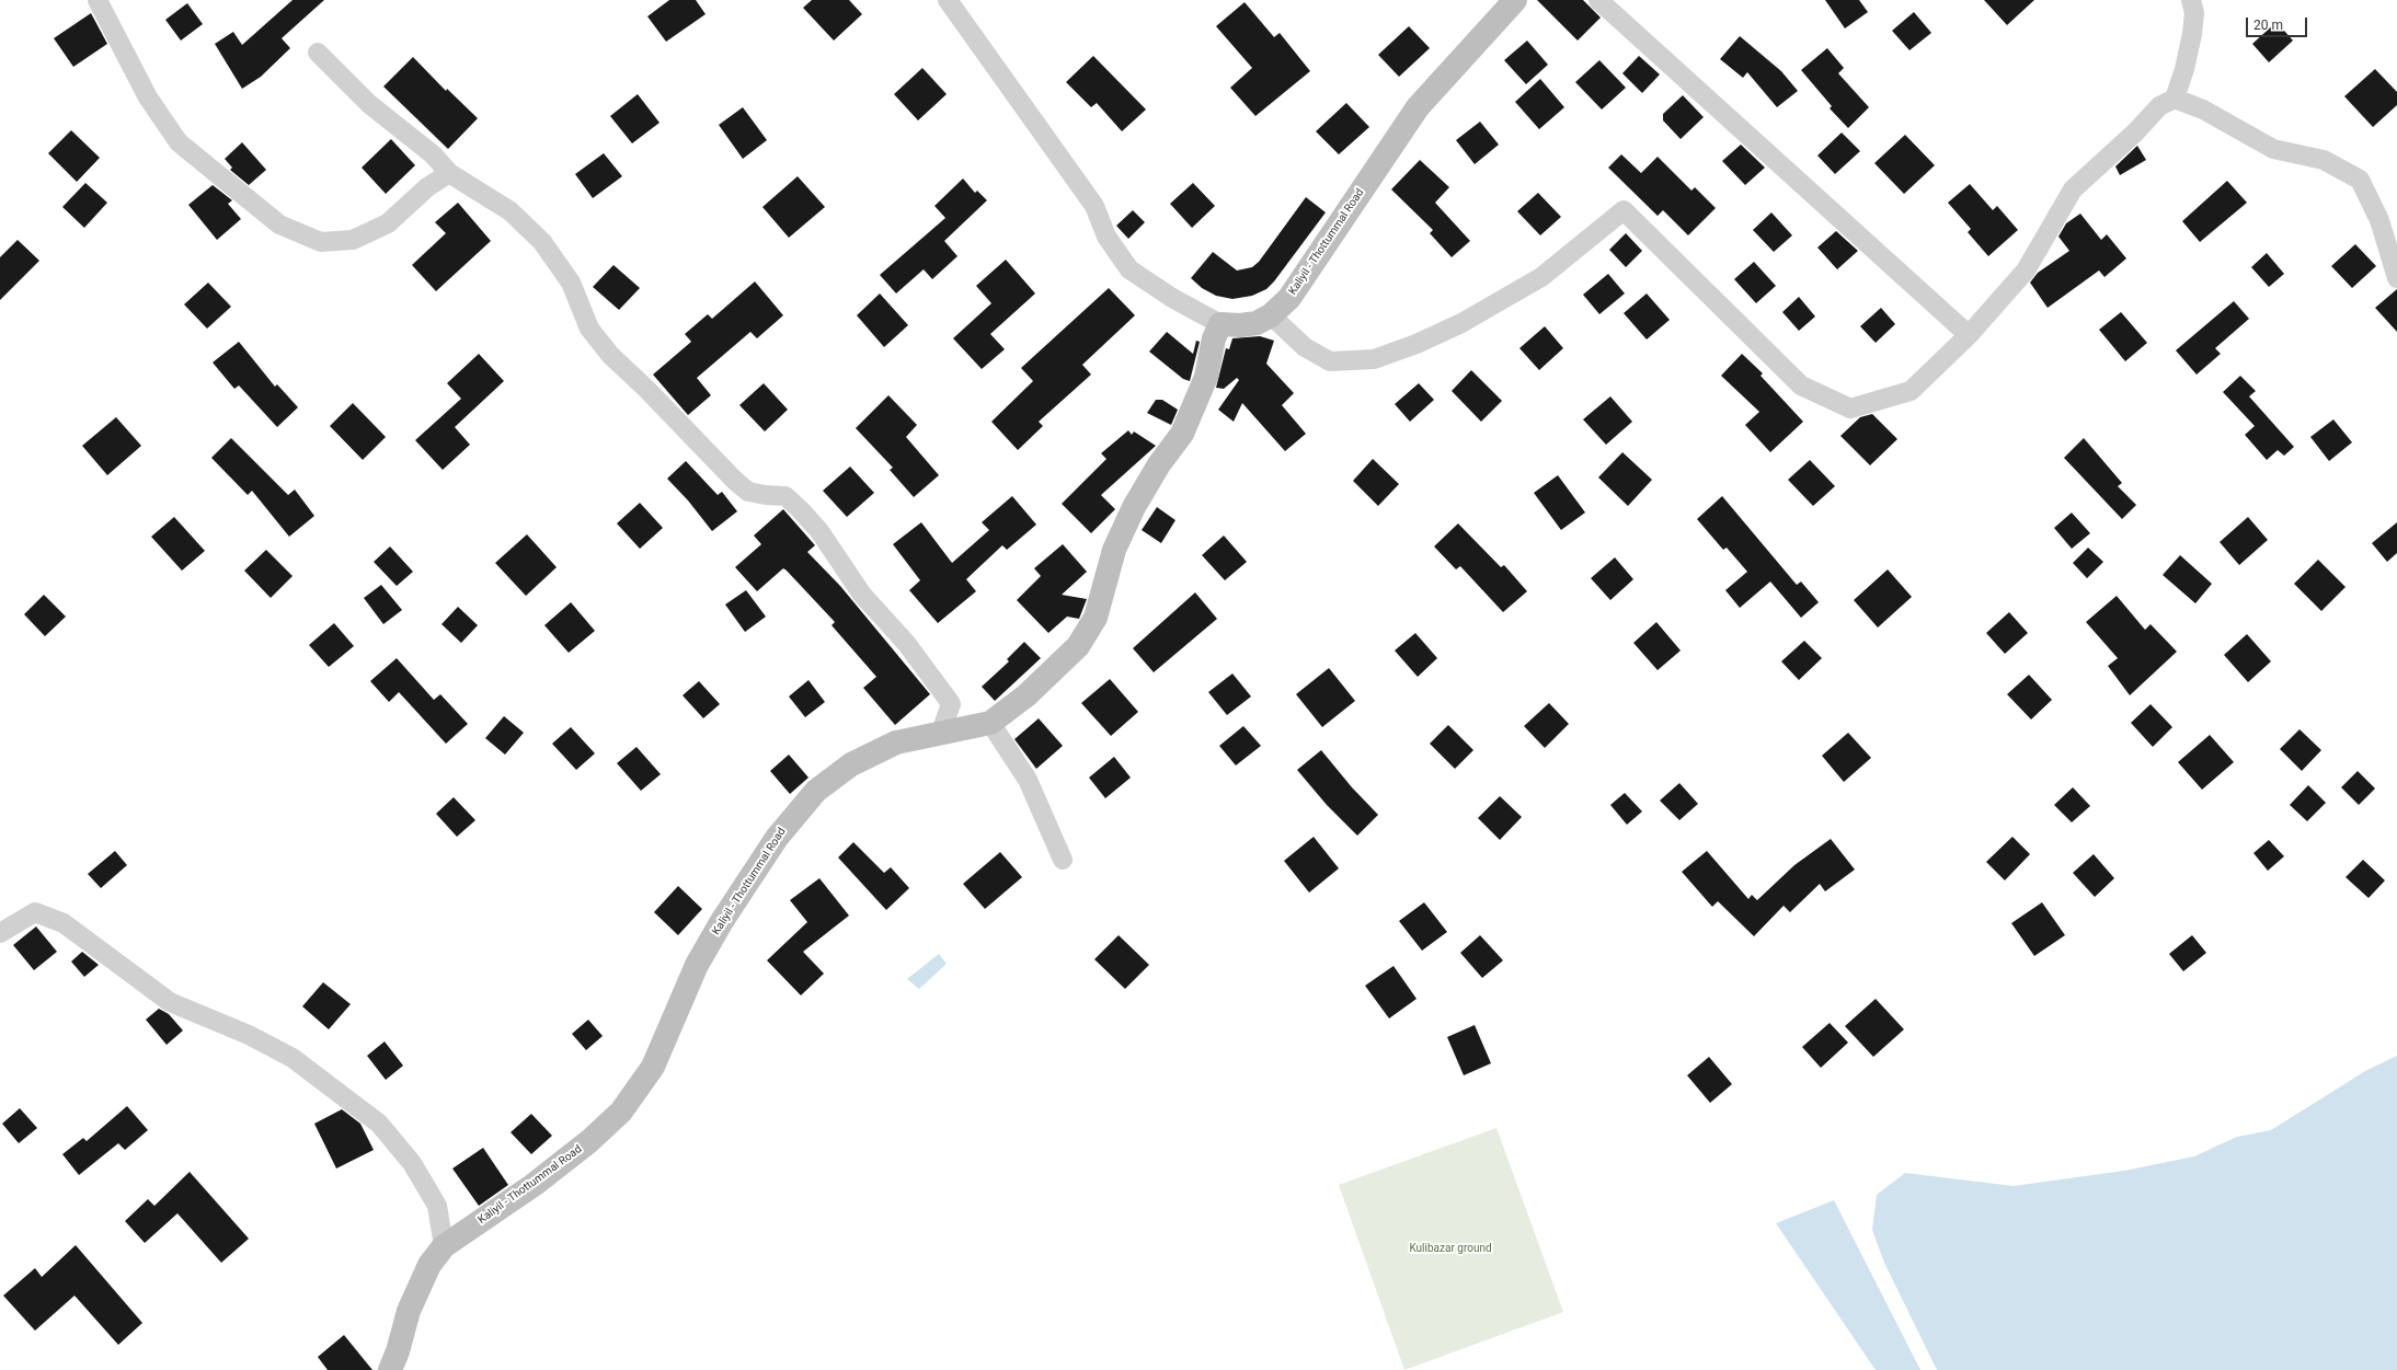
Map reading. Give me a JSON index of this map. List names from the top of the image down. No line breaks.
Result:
{"streets":{"main road":["Kaliyil - Thottummal Road"]},"parks":["Kulibazar ground"],"scale_bar":"20 m"}
